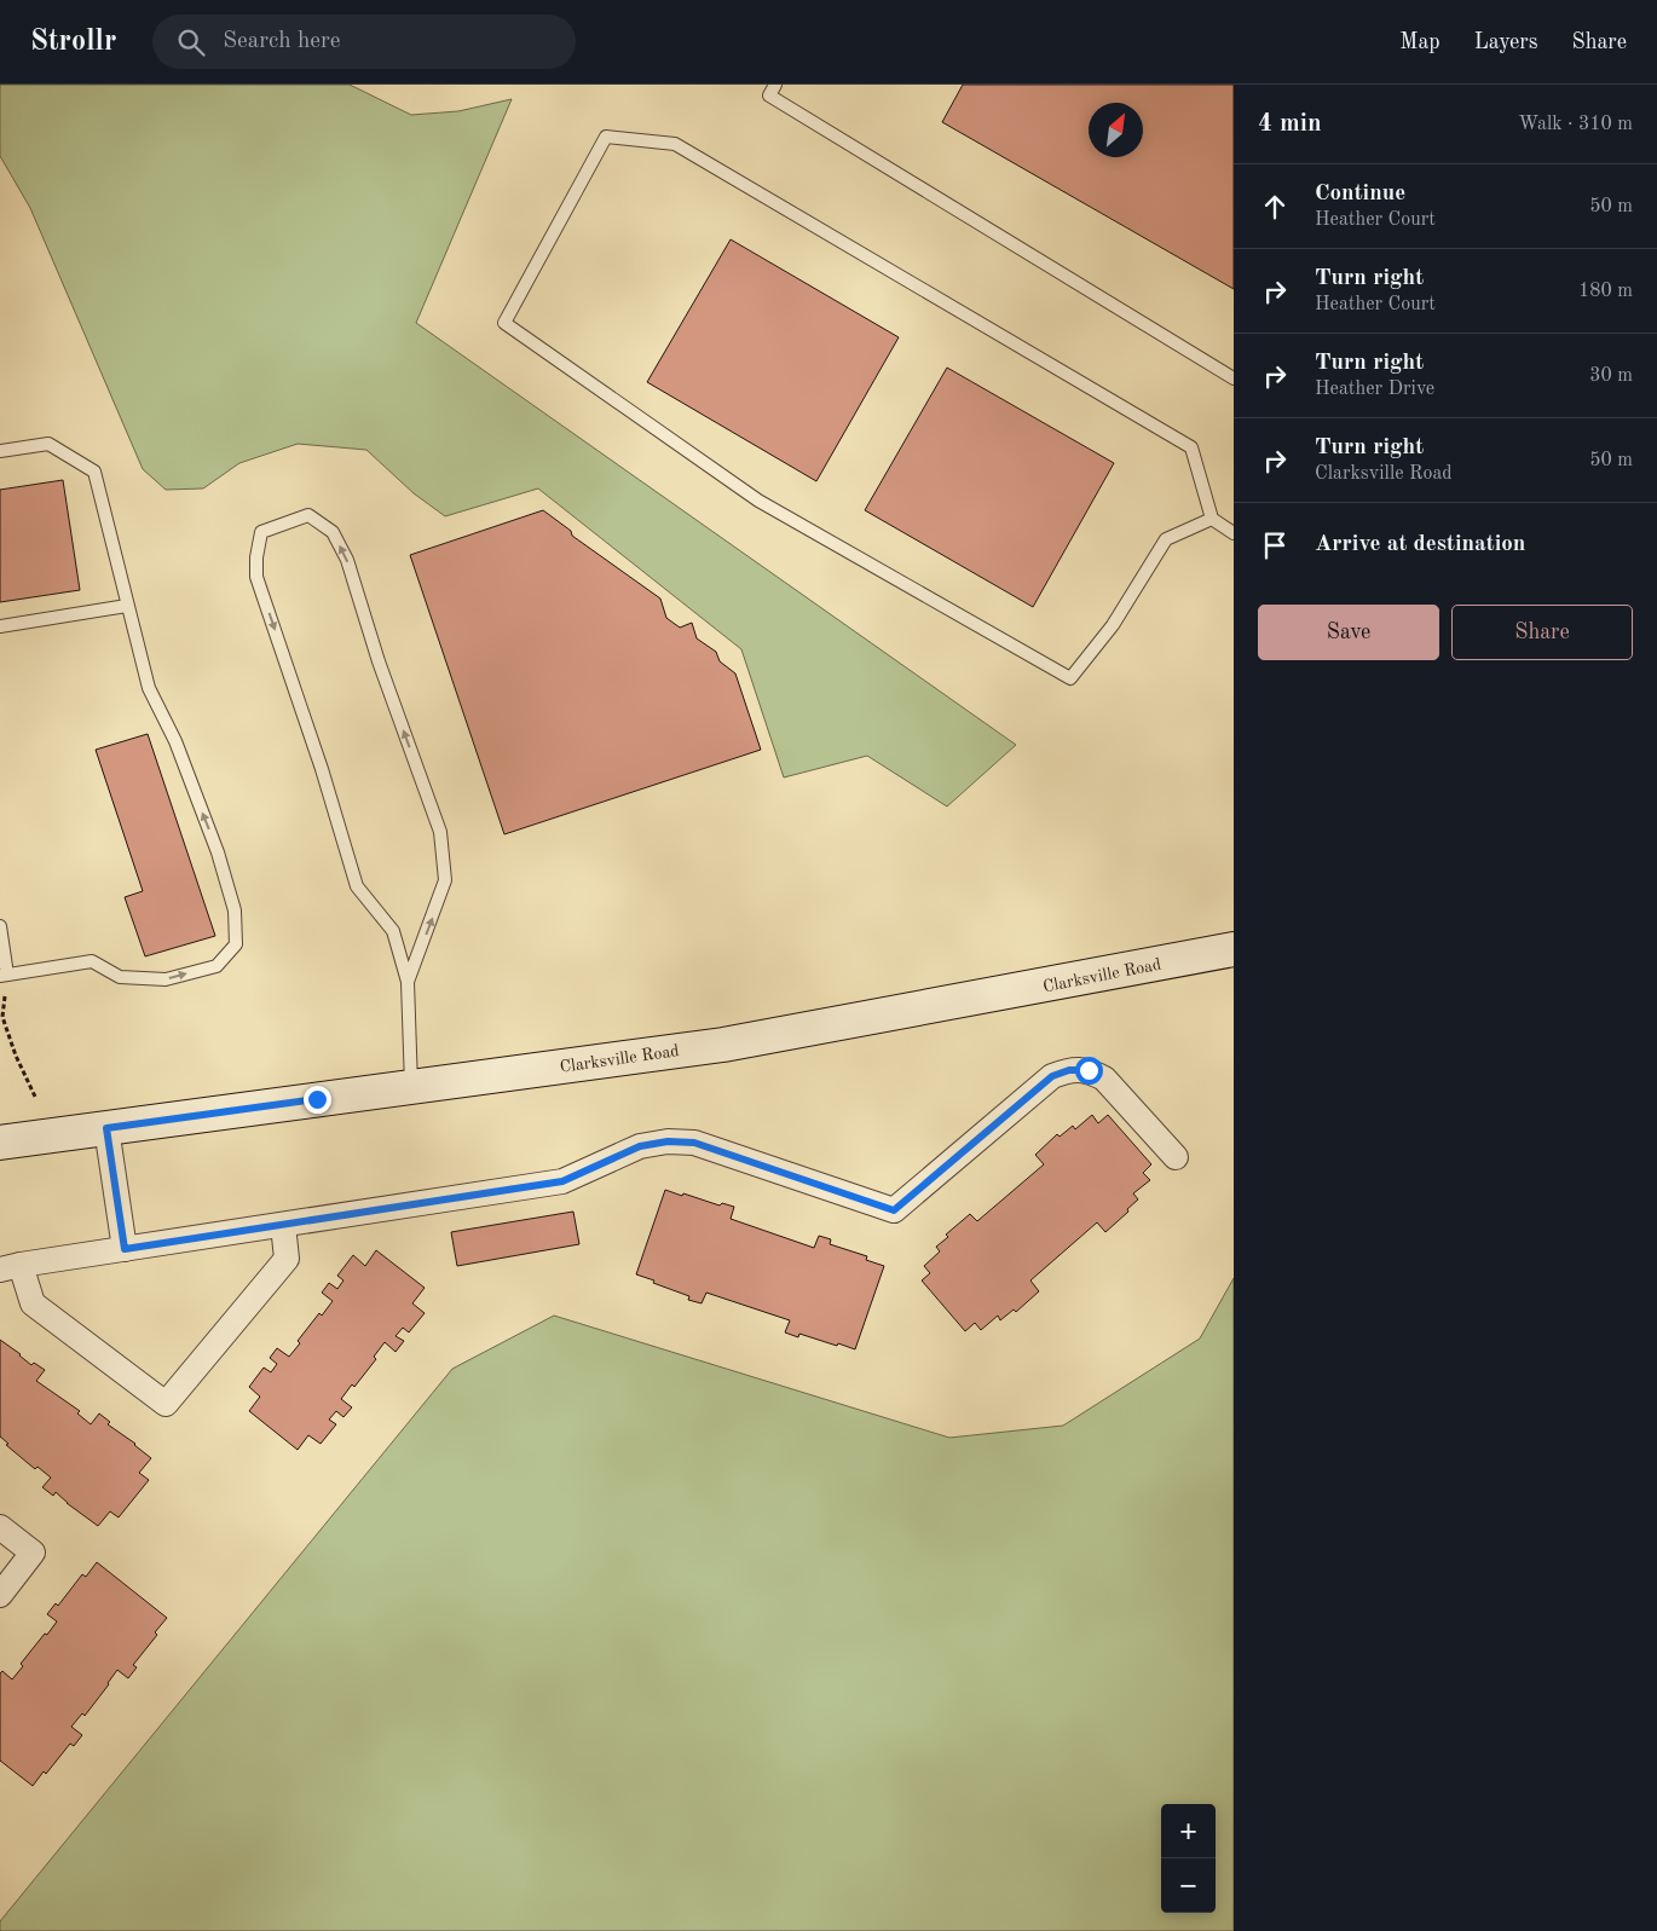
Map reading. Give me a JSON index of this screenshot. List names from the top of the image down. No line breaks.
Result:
{"streets":{"street":["Clarksville Road"]},"north":"top right","page":{"header":"Strollr","search":"Search here","nav":["Map","Layers","Share"],"heading":["4 min","Walk · 310 m"],"list":[["Continue","Heather Court","50 m"],["Turn right","Heather Court","180 m"],["Turn right","Heather Drive","30 m"],["Turn right","Clarksville Road","50 m"],"Arrive at destination"],"buttons":["Save","Share"],"map_buttons":["+","−"]}}
